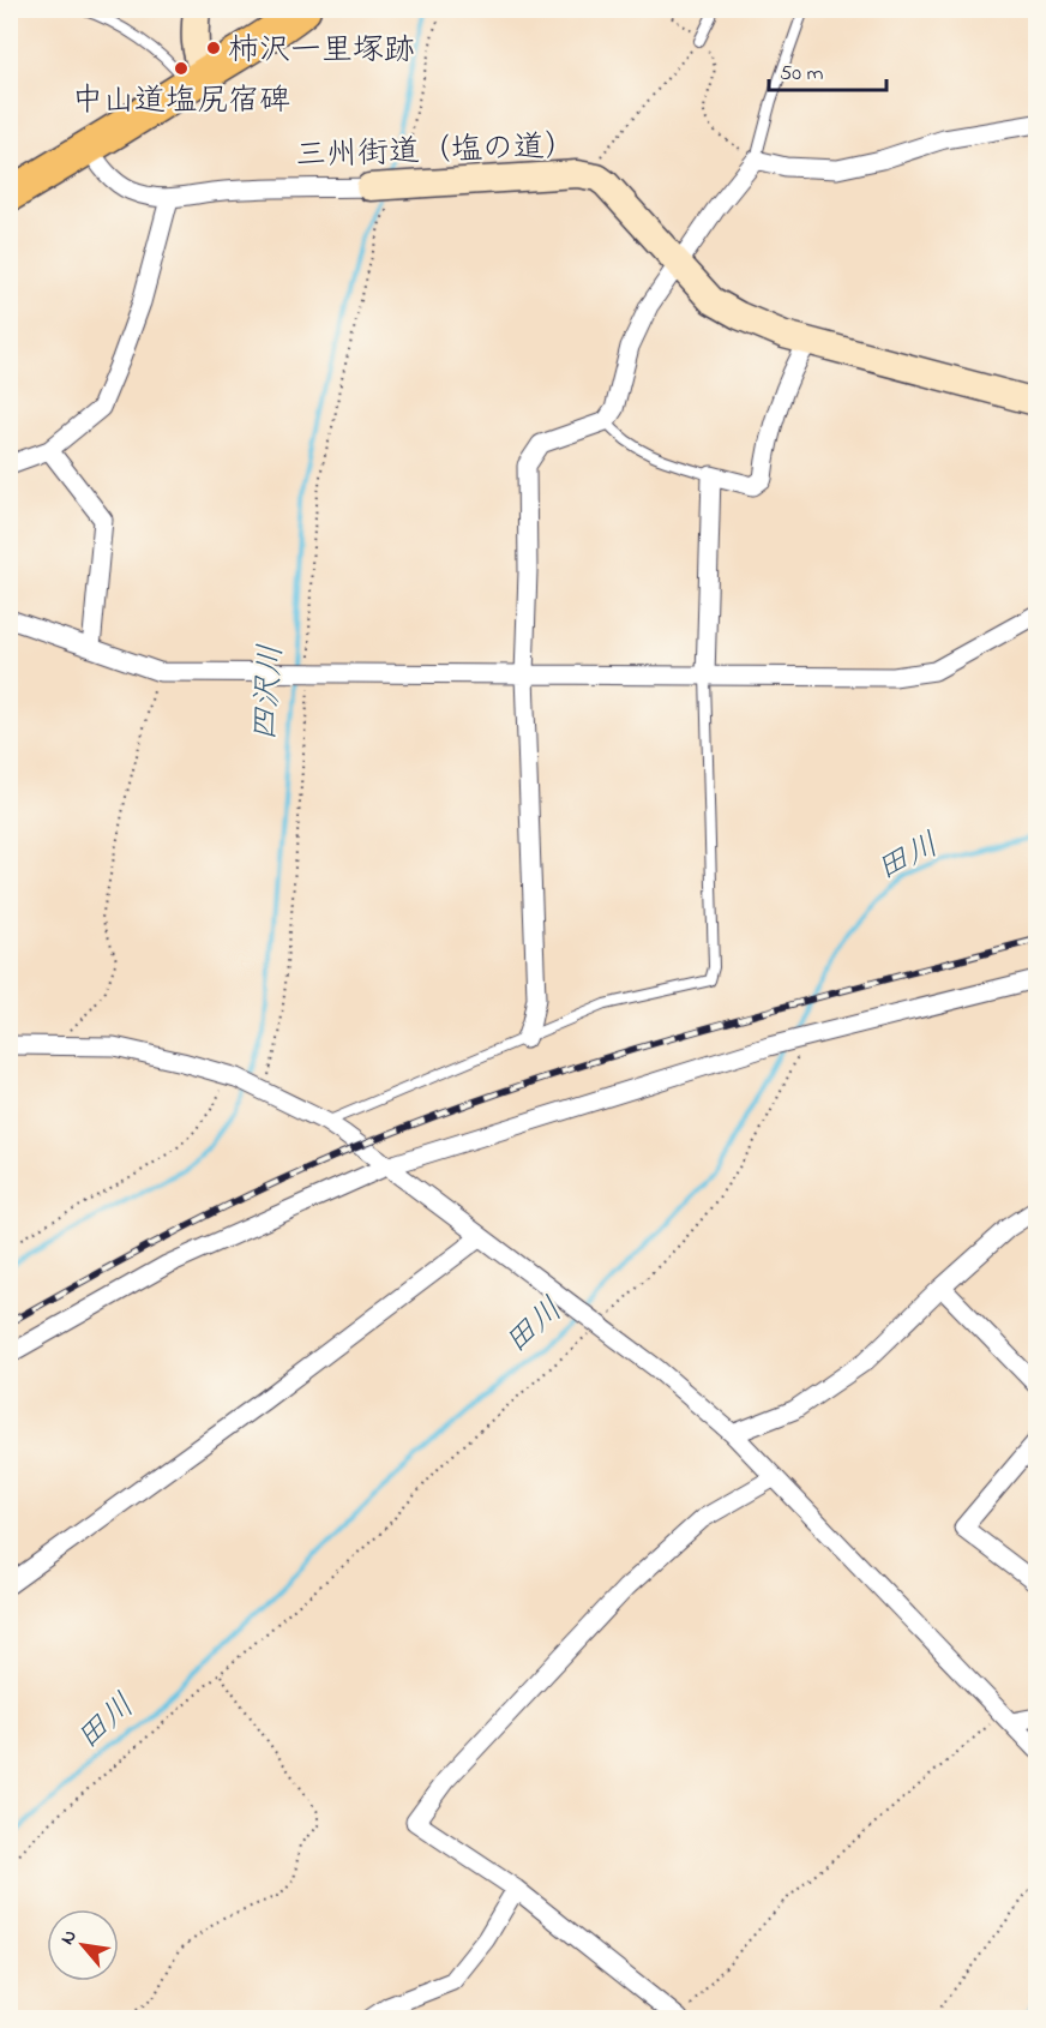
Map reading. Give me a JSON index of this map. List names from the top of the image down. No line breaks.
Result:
{"streets":{"street":["三州街道（塩の道）"]},"water":["四沢川","田川"],"places":["柿沢一里塚跡","中山道塩尻宿碑"],"scale_bar":"50 m","north":"top left"}
